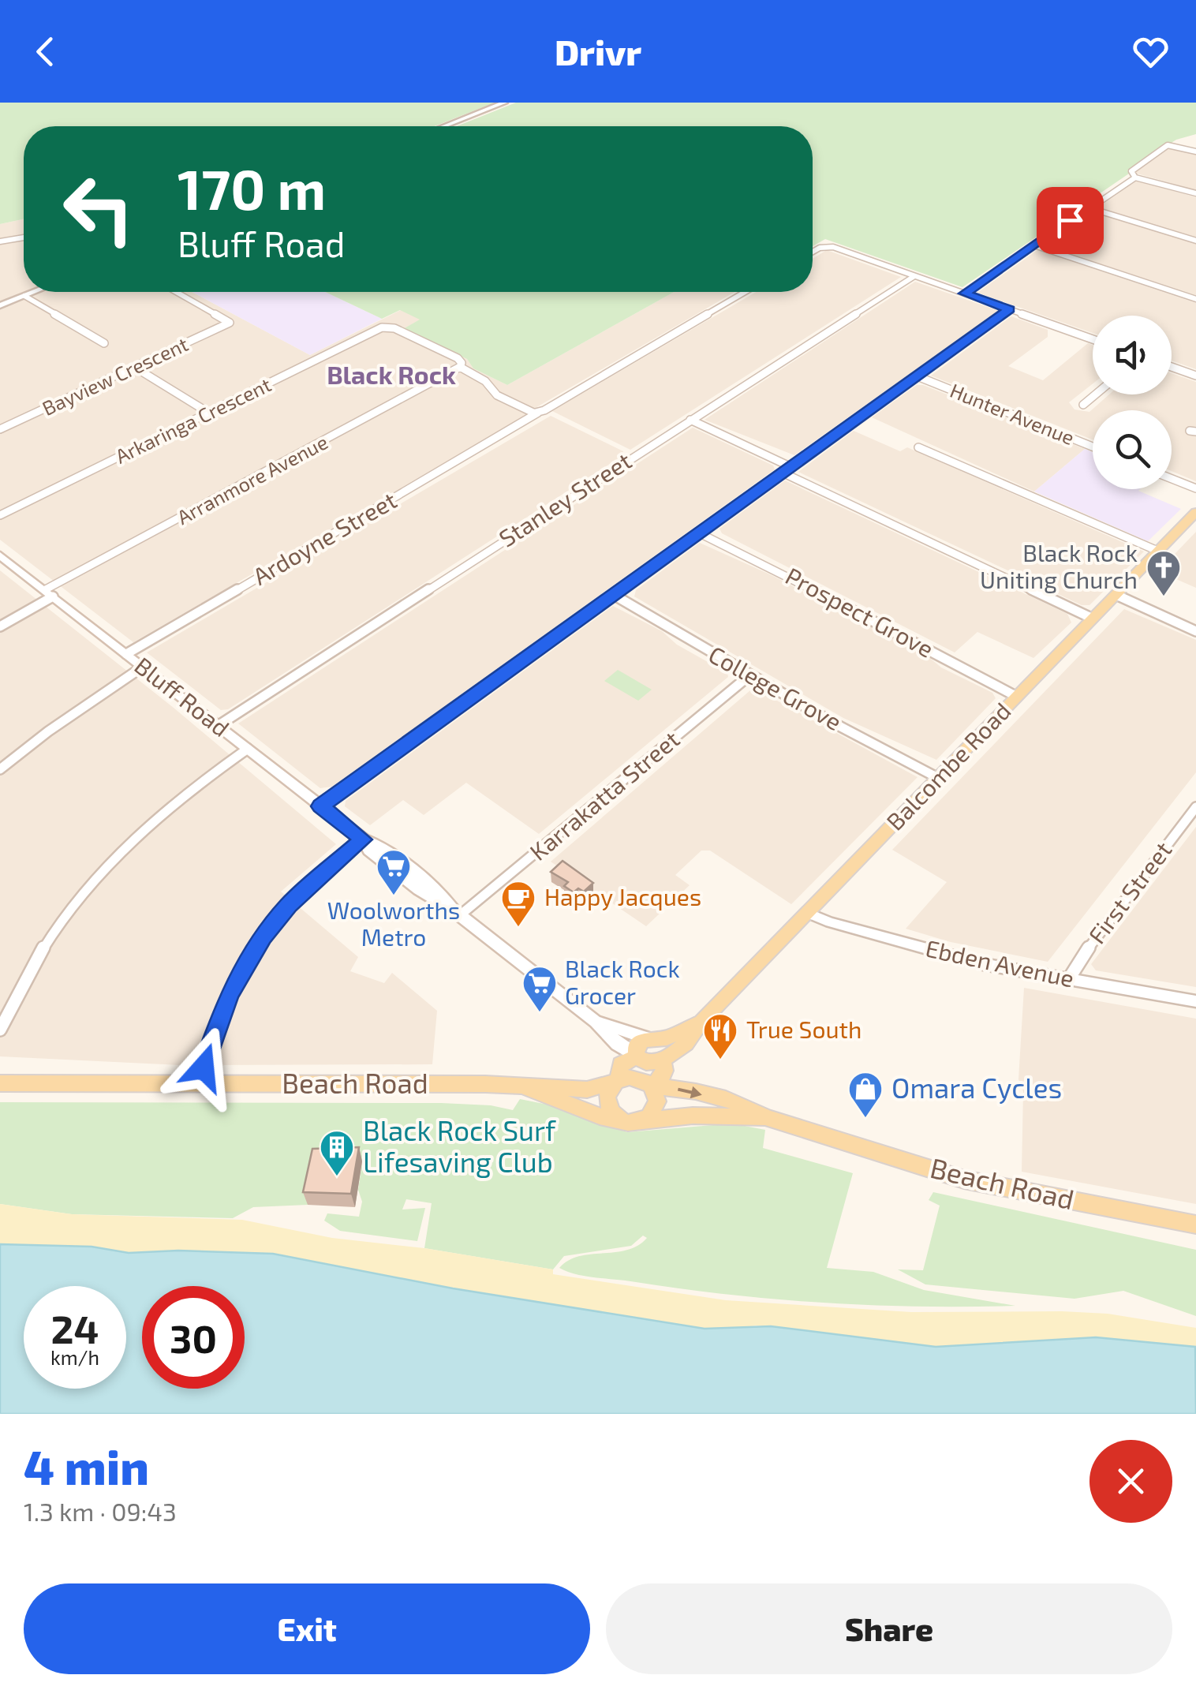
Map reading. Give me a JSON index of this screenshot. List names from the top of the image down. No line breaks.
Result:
{"streets":{"main road":["Bluff Road","Balcombe Road","Beach Road"],"street":["Bayview Crescent","Hunter Avenue","Arkaringa Crescent","Arranmore Avenue","Stanley Street","Ardoyne Street","Prospect Grove","College Grove","Karrakatta Street","First Street","Ebden Avenue"]},"crossings":[["Arkaringa Crescent","Arranmore Avenue"],["Arranmore Avenue","Bluff Road"],["Stanley Street","Bluff Road"],["Ardoyne Street","Bluff Road"],["Prospect Grove","Balcombe Road"],["College Grove","Balcombe Road"],["College Grove","Karrakatta Street"],["Bluff Road","Balcombe Road"],["Bluff Road","Karrakatta Street"],["Balcombe Road","Ebden Avenue"],["First Street","Ebden Avenue"]],"districts":["Black Rock"],"places":{"church":["Black Rock Uniting Church"],"supermarket":["Woolworths Metro","Black Rock Grocer"],"cafe":["Happy Jacques"],"restaurant":["True South"],"shop":["Omara Cycles"],"building":["Black Rock Surf Lifesaving Club"]},"page":{"header":"Drivr","turn":["170 m","Bluff Road"],"speed":"24 km/h","limit":"30","heading":["4 min","1.3 km · 09:43"],"buttons":["Exit","Share"]}}
